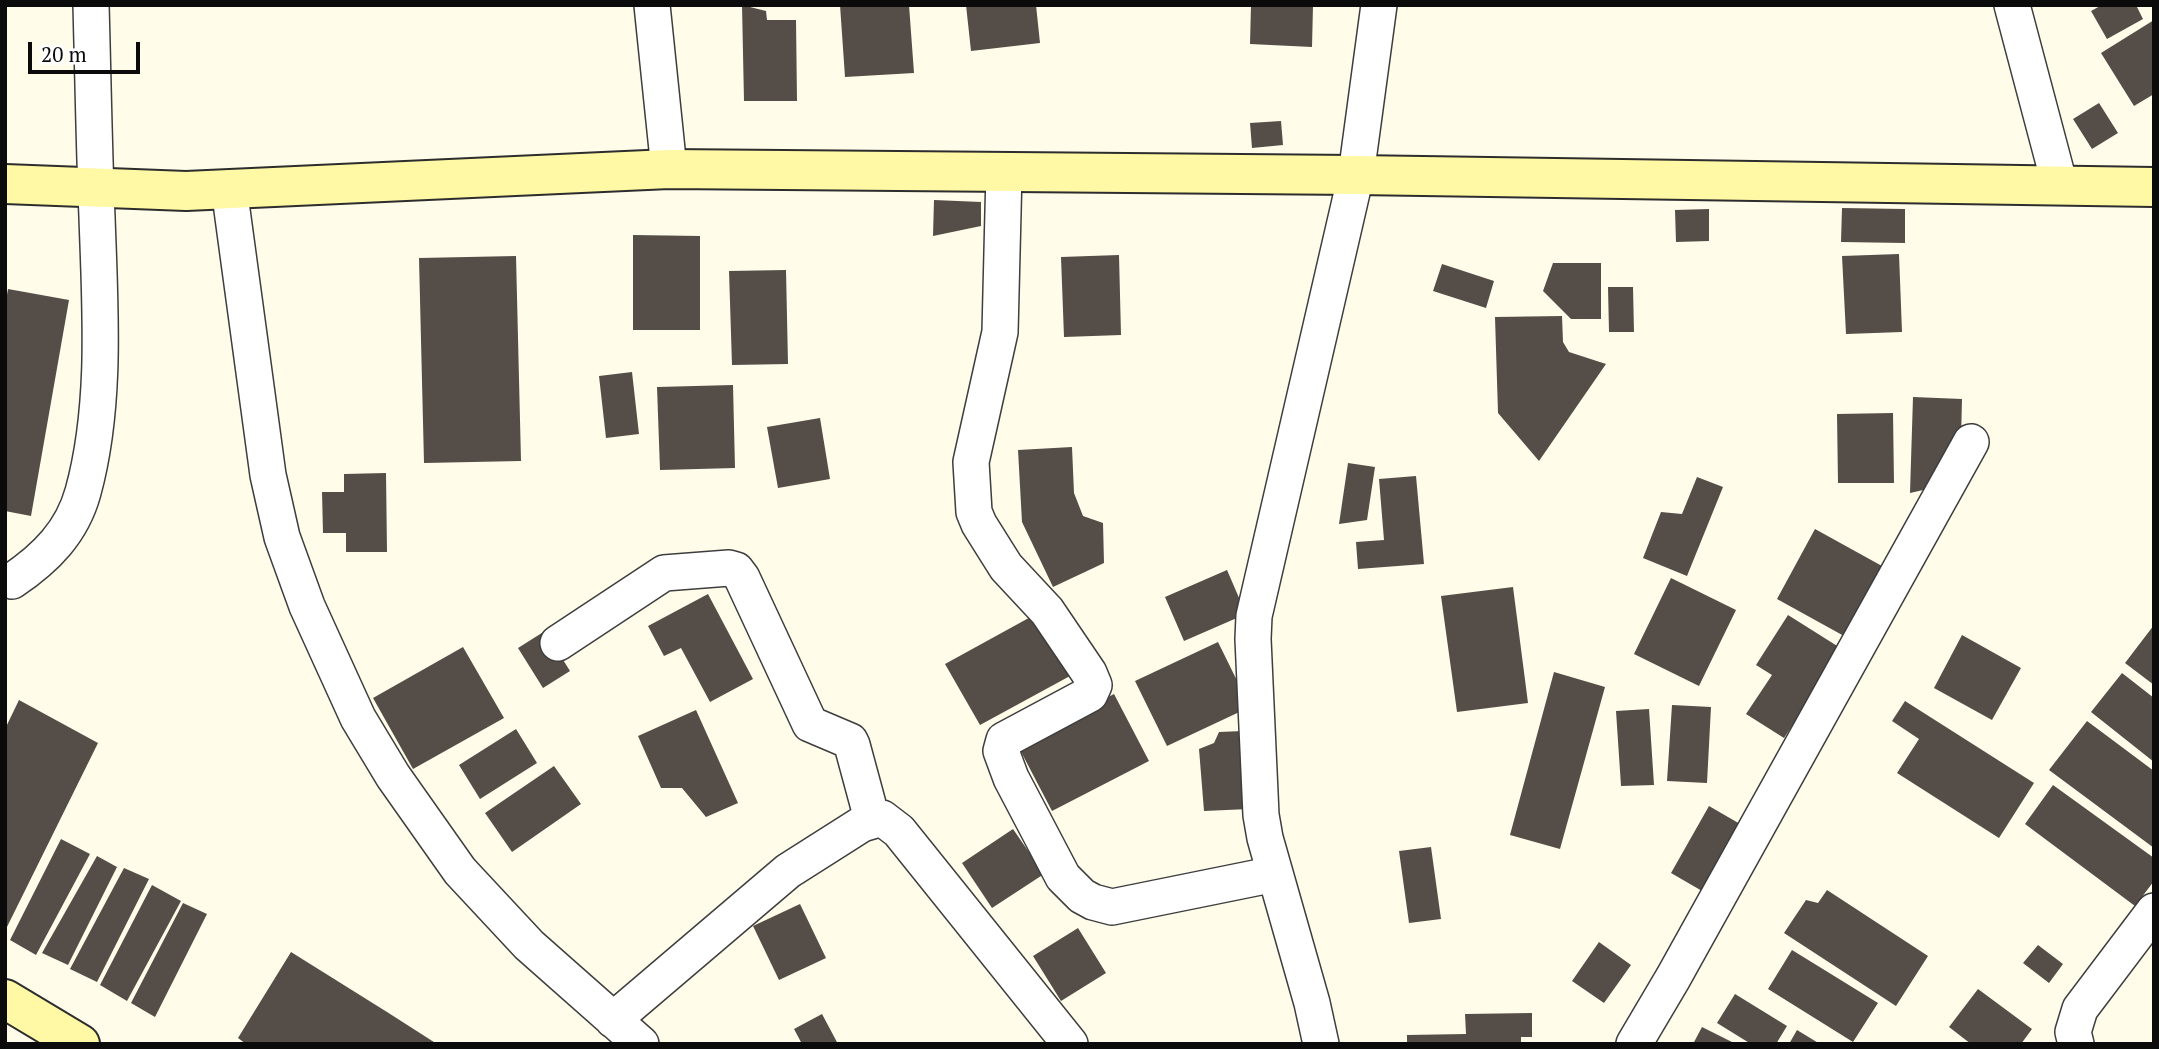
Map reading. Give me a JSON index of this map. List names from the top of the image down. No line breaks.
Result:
{"scale_bar":"20 m"}
